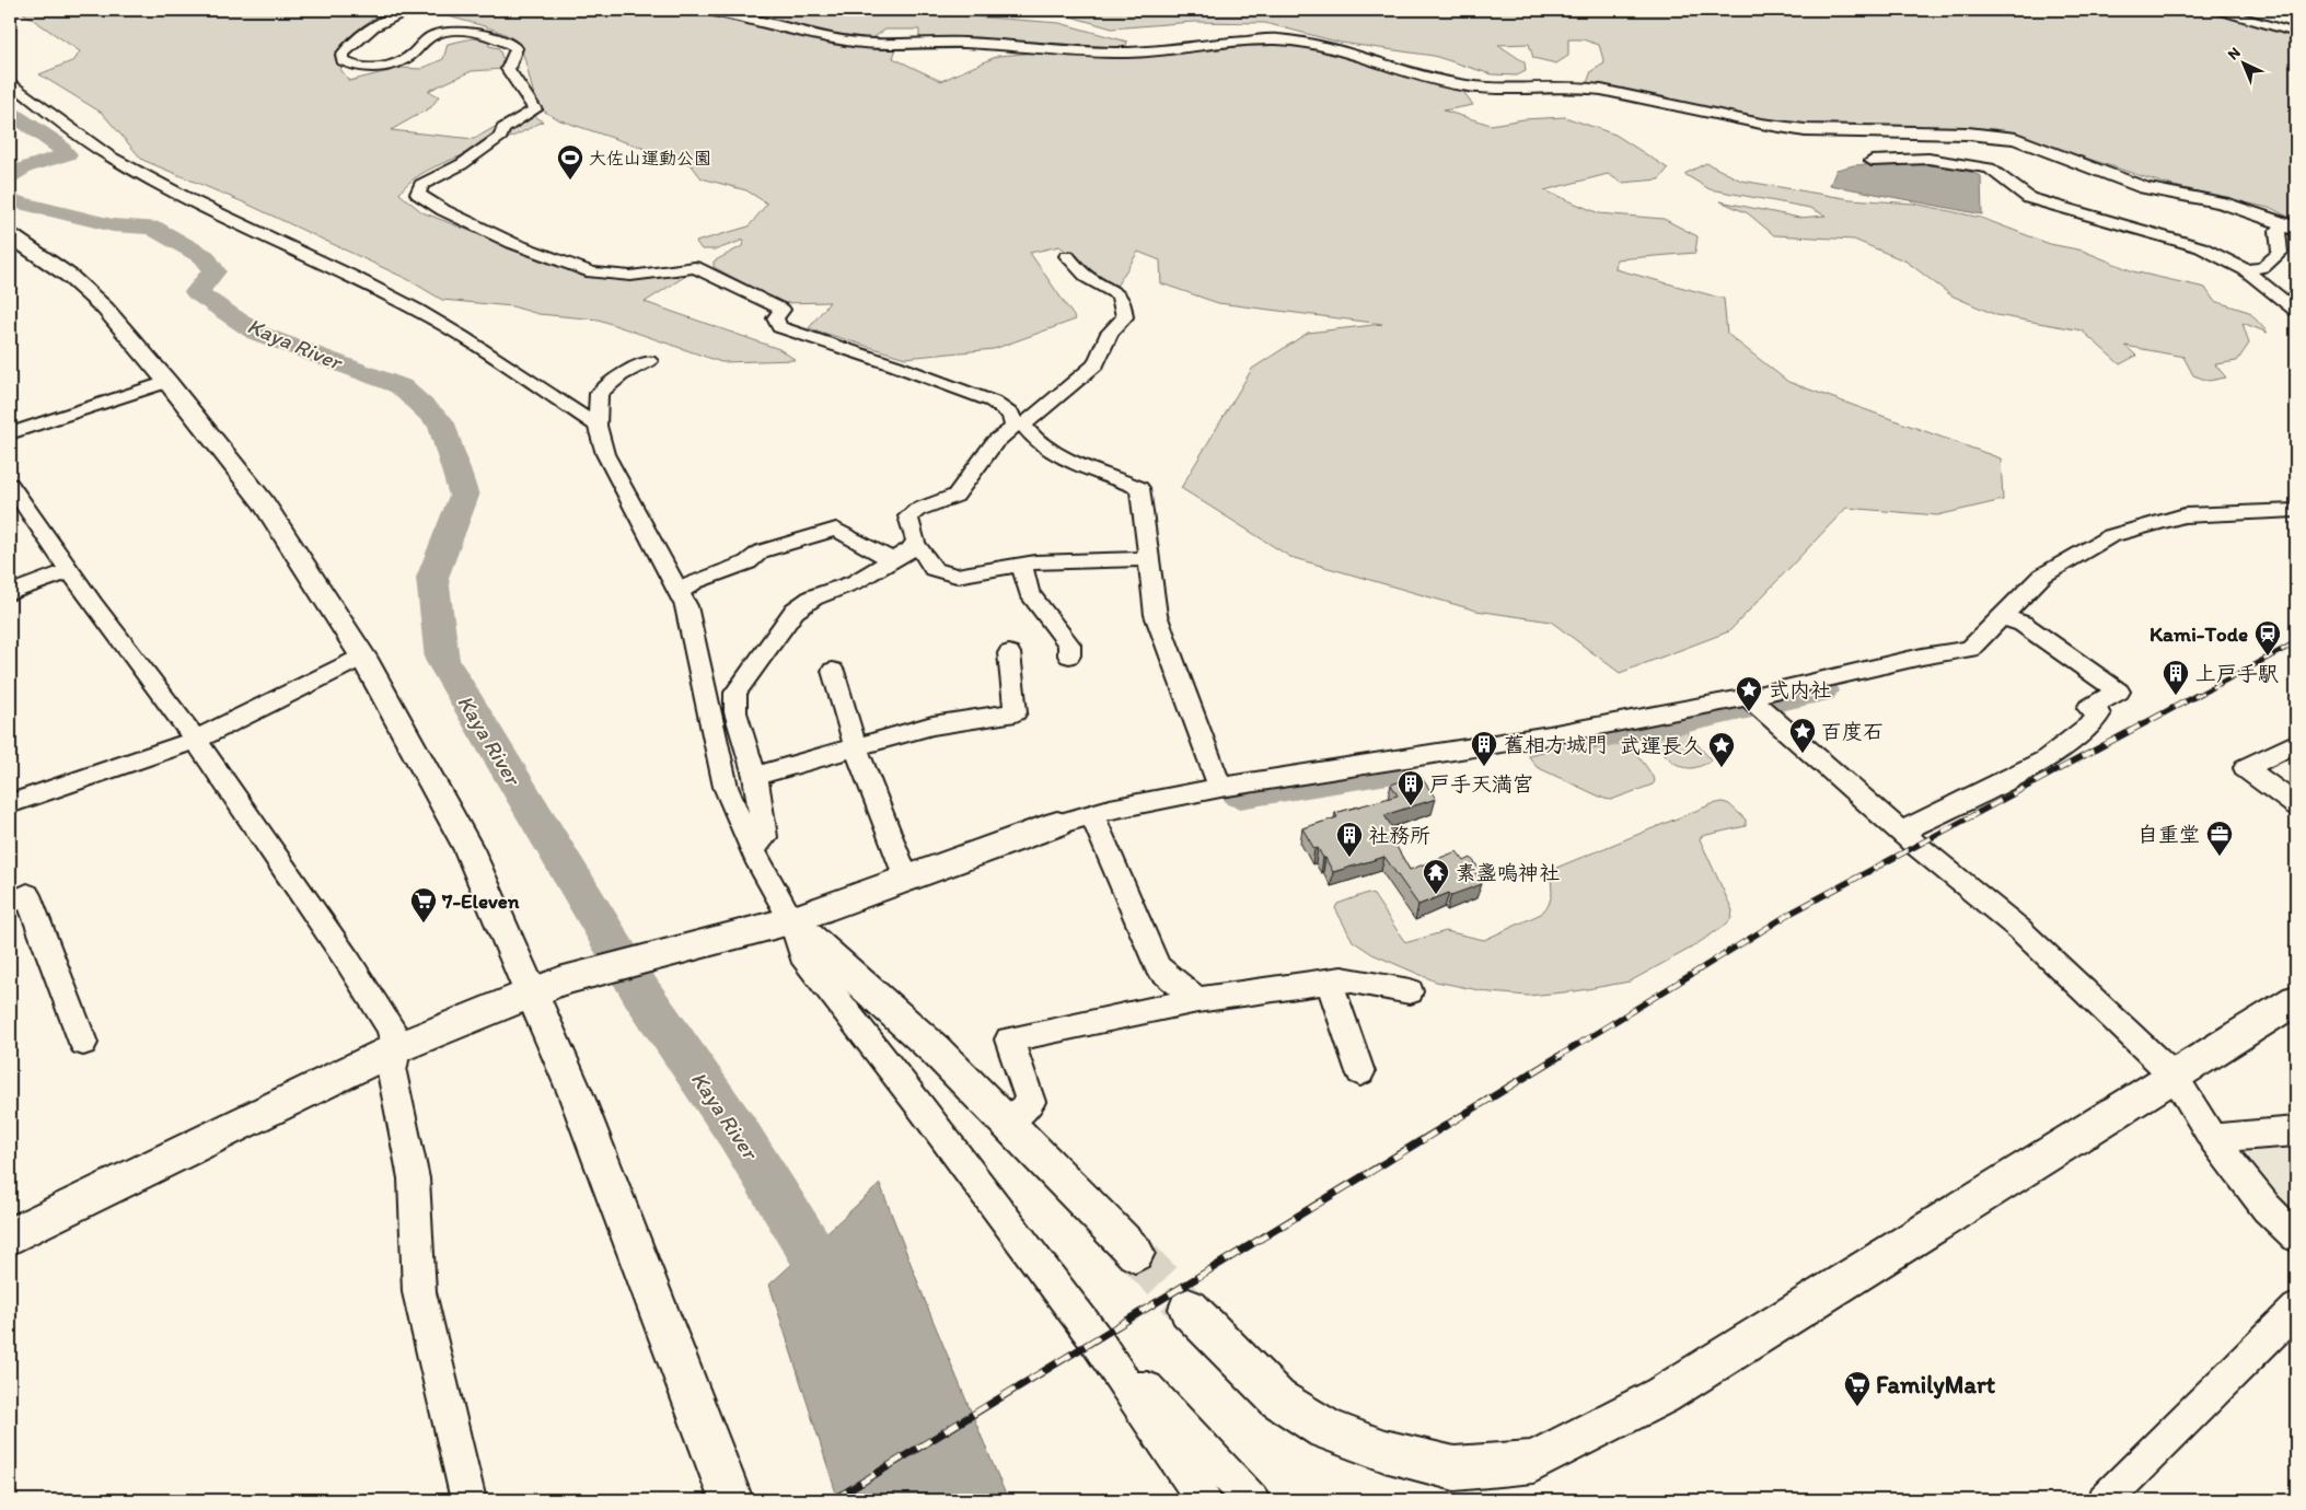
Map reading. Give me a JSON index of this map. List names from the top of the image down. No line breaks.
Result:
{"water":["Kaya River"],"places":{"sports":["大佐山運動公園"],"station":["Kami-Tode"],"building":["上戸手駅","舊相方城門","戸手天満宮","社務所"],"place":["式内社","百度石","武運長久"],"office":["自重堂"],"temple":["素盞嗚神社"],"supermarket":["7-Eleven","FamilyMart"]},"north":"top left"}
